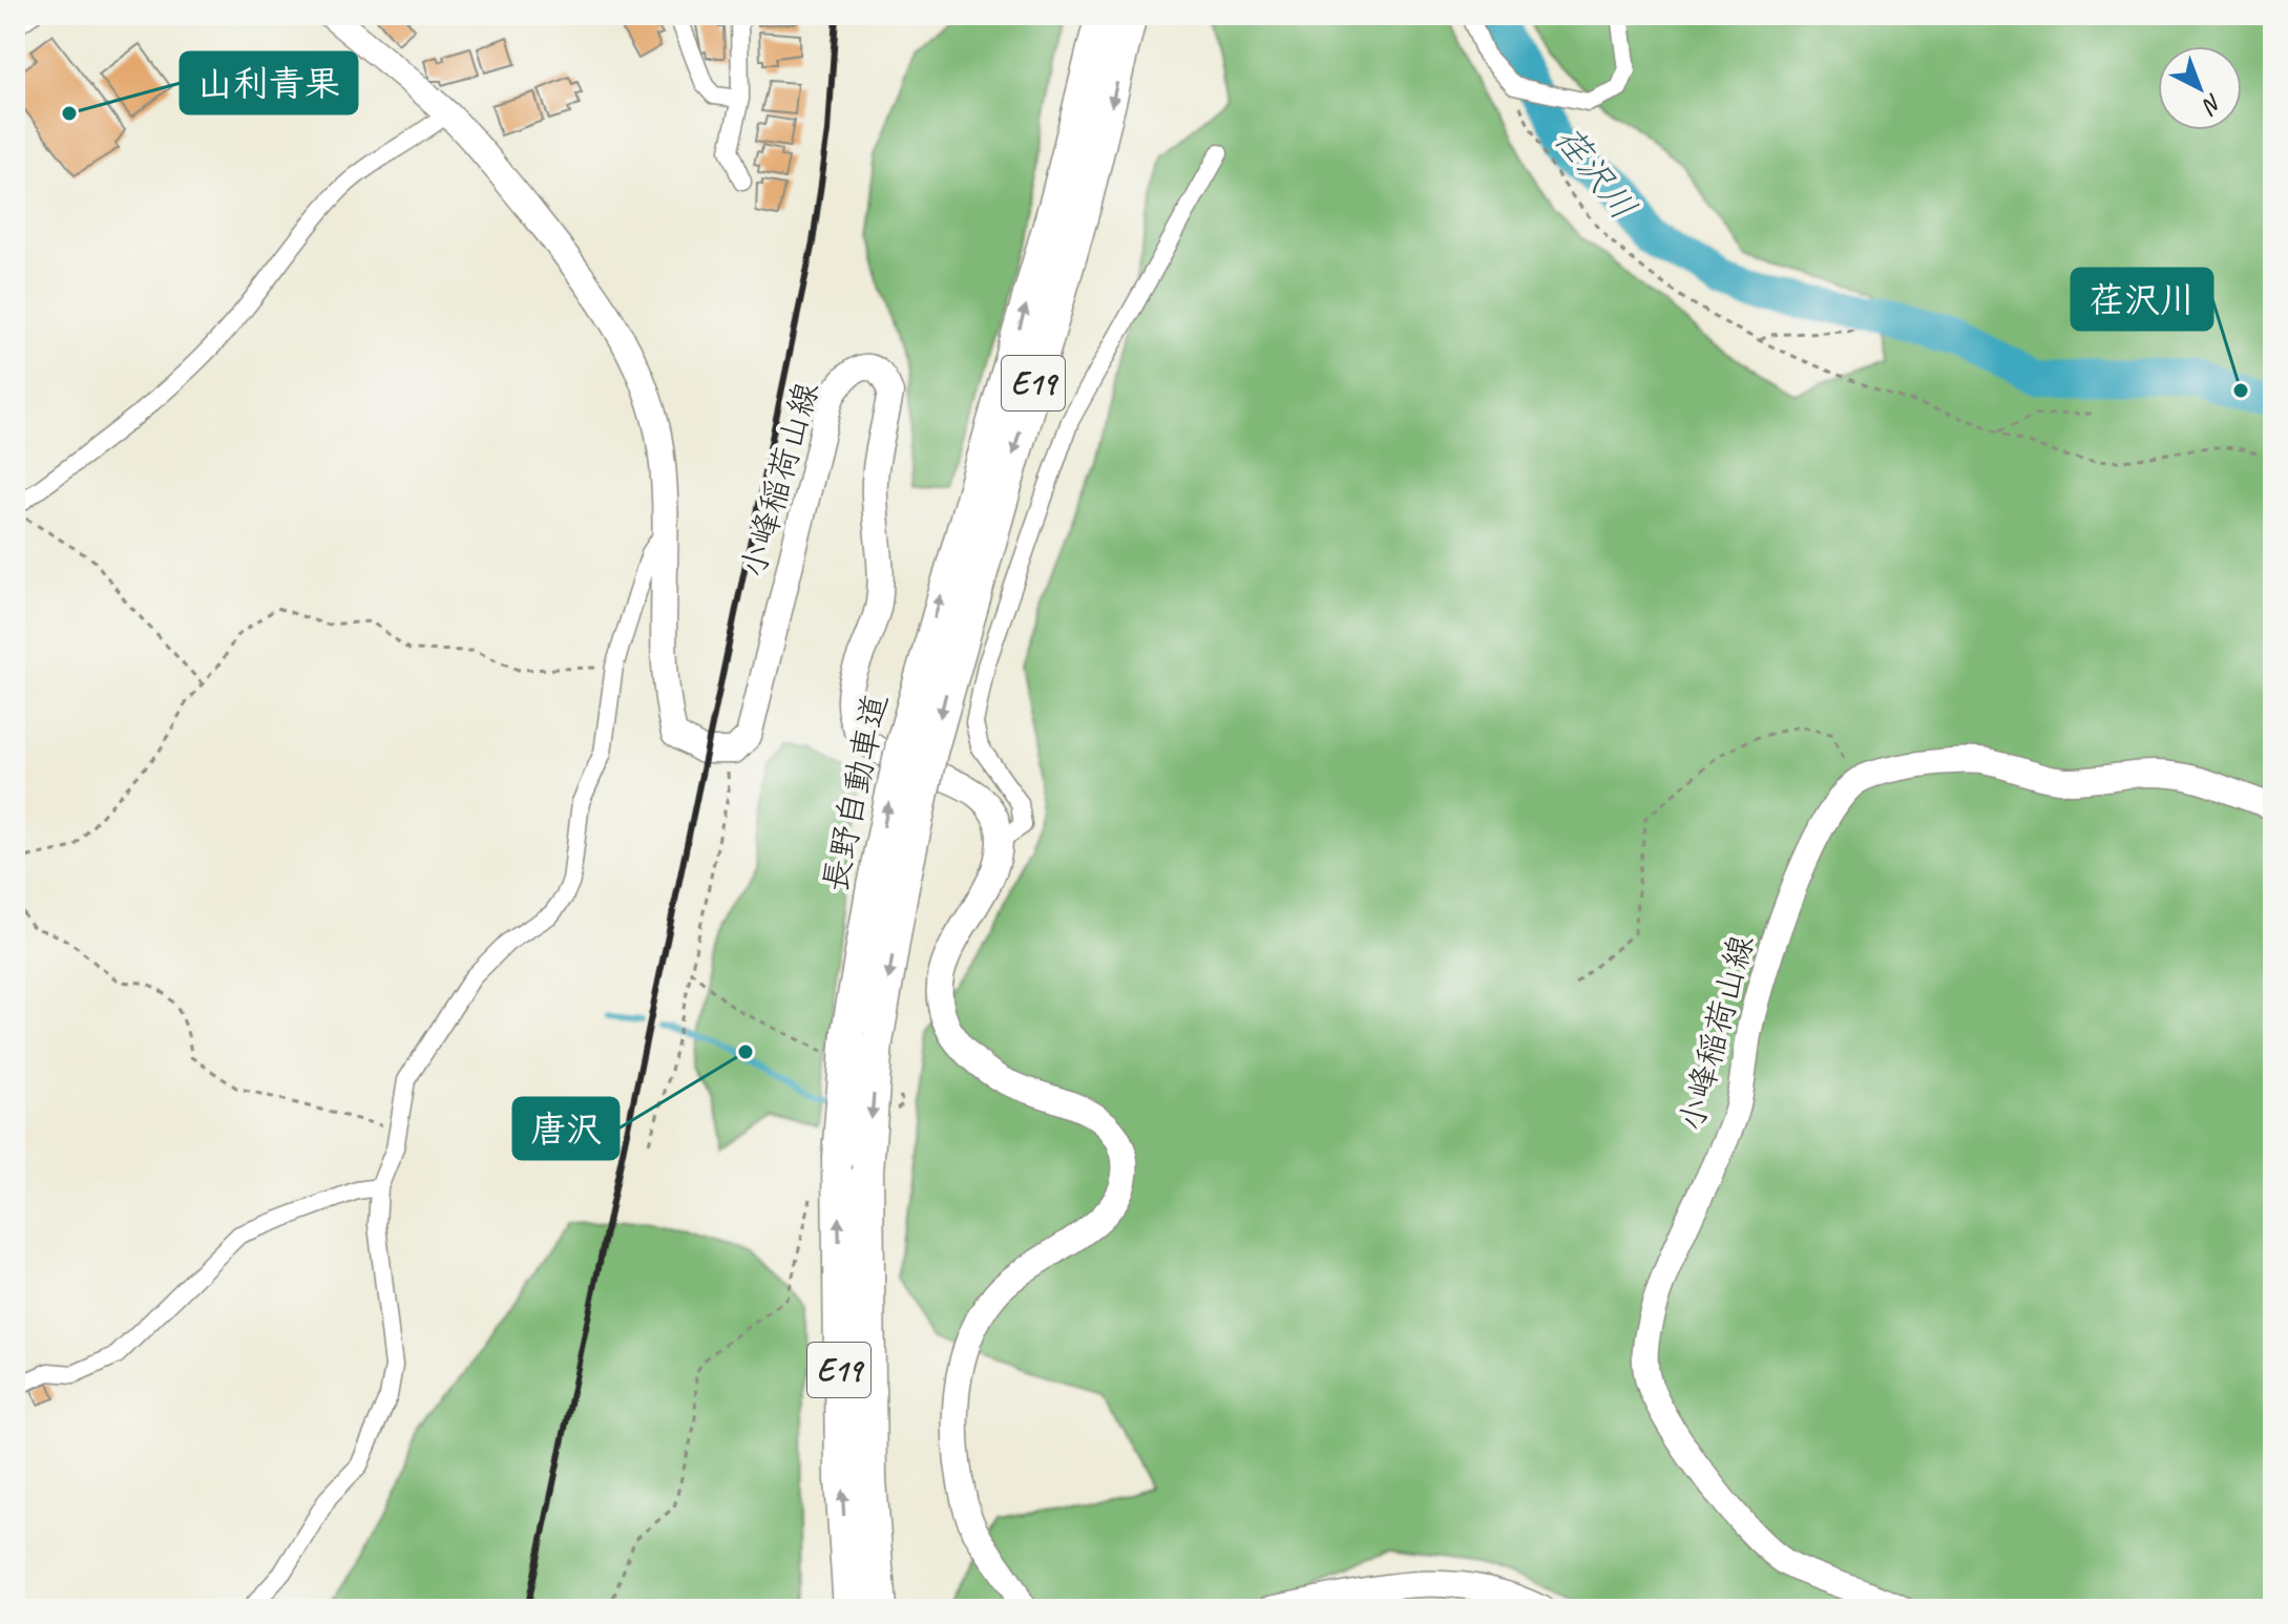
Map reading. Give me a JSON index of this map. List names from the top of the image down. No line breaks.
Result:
{"streets":{"highway":["E19","長野自動車道"],"main road":["小峰稲荷山線"]},"water":["荏沢川"],"places":["山利青果","荏沢川","唐沢"],"north":"bottom right"}
